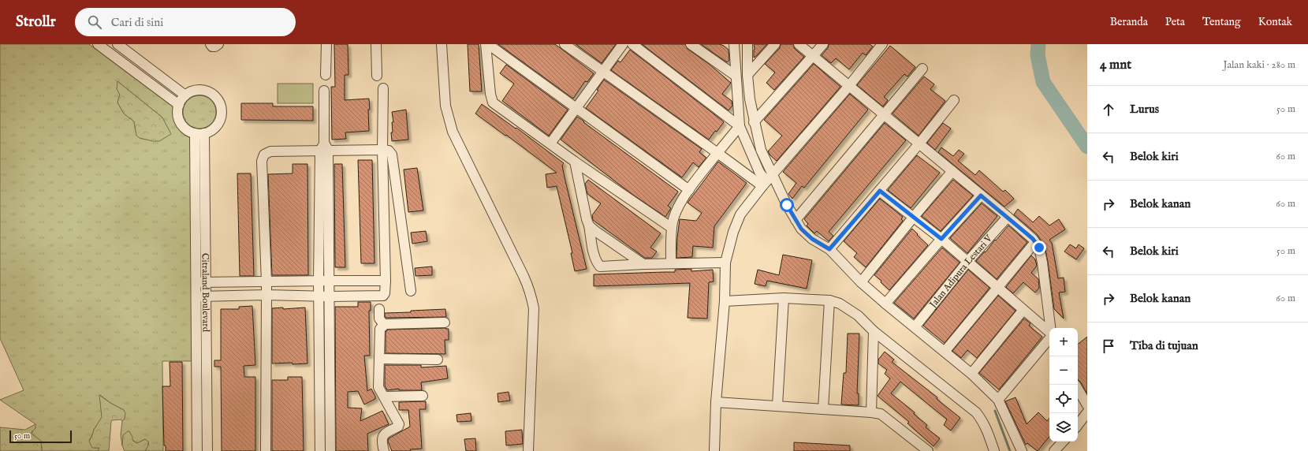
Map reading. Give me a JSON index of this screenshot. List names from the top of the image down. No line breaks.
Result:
{"streets":{"street":["Jalan Adipura Lestari V","Citraland Boulevard"]},"scale_bar":"50 m","page":{"header":"Strollr","search":"Cari di sini","nav":["Beranda","Peta","Tentang","Kontak"],"heading":["4 mnt","Jalan kaki · 280 m"],"list":[["Lurus","50 m"],["Belok kiri","60 m"],["Belok kanan","60 m"],["Belok kiri","50 m"],["Belok kanan","60 m"],"Tiba di tujuan"],"map_buttons":["+","−"],"scale":"50 m"}}
